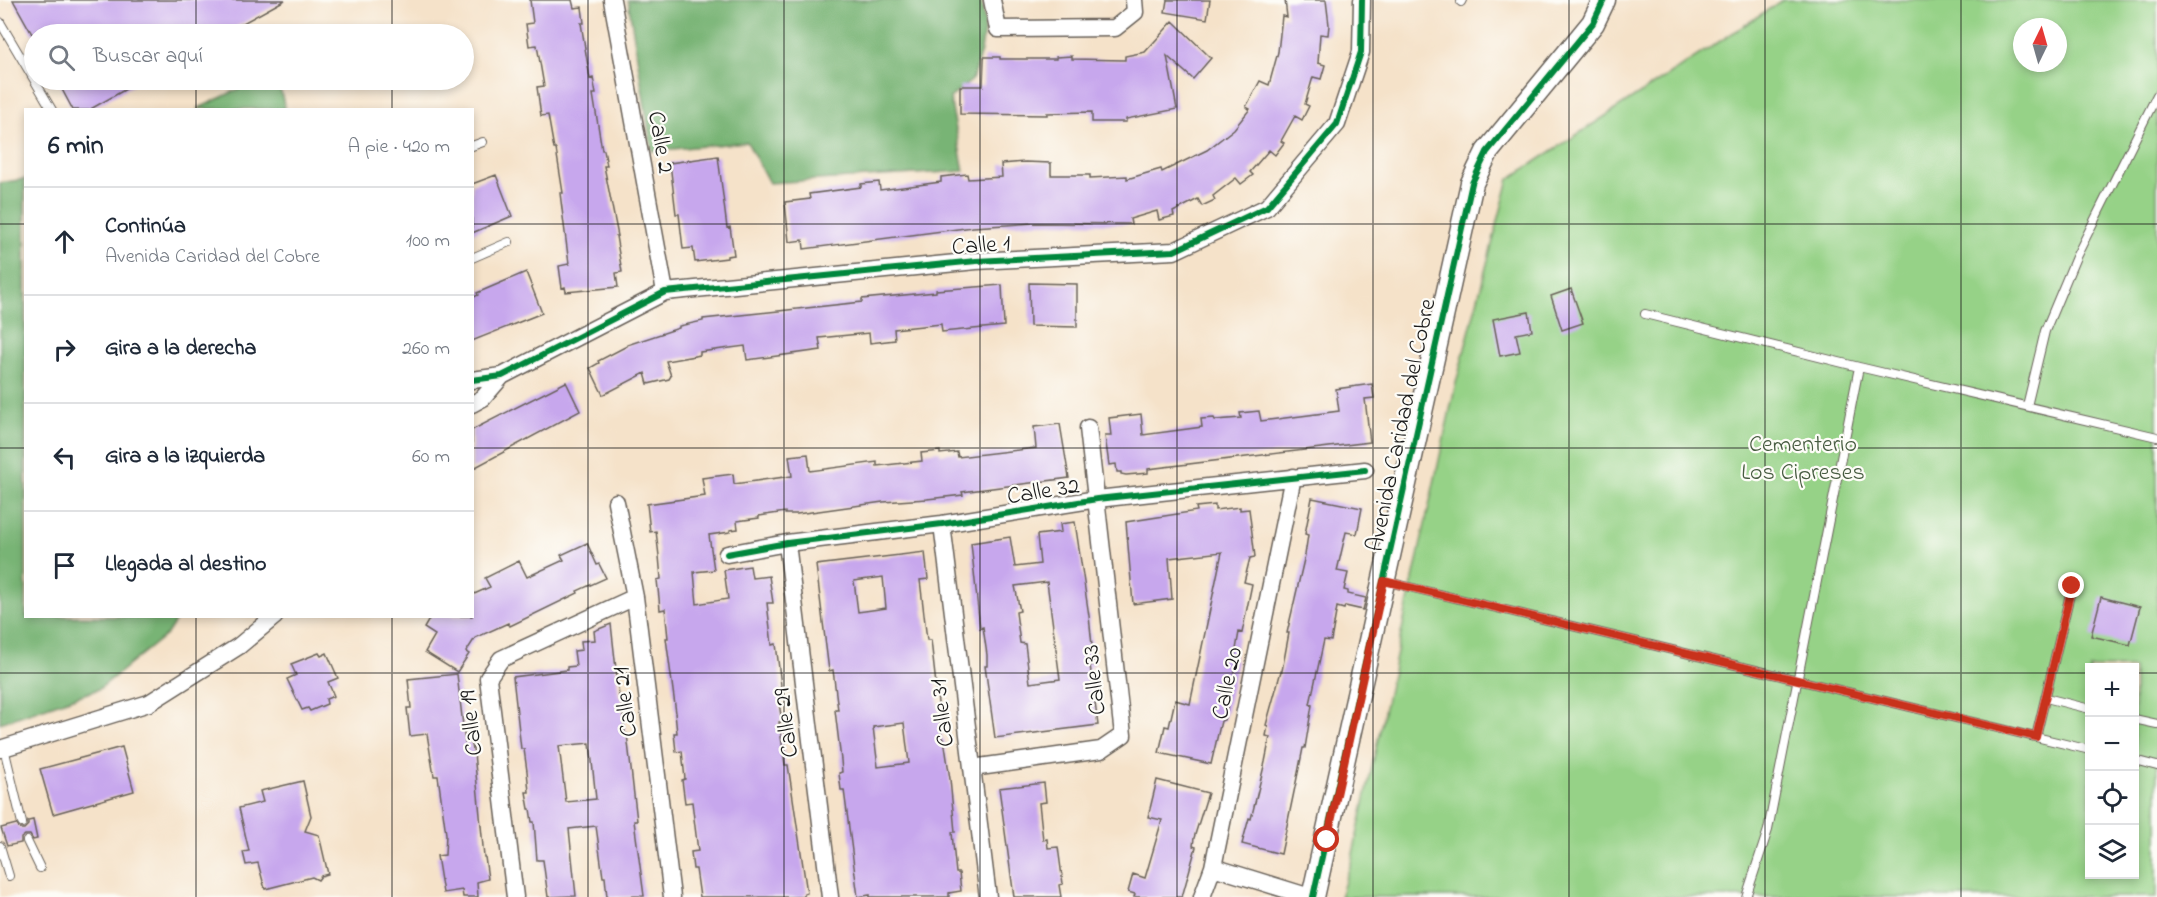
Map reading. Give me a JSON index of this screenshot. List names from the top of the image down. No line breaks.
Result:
{"streets":{"street":["Calle 2","Calle 1","Avenida Caridad del Cobre","Calle 32","Calle 33","Calle 20","Calle 21","Calle 31","Calle 19","Calle 29"]},"crossings":[["Calle 2","Calle 1"],["Calle 32","Calle 33"],["Calle 32","Calle 20"],["Calle 32","Calle 31"],["Calle 32","Calle 29"],["Calle 33","Calle 31"],["Calle 21","Calle 19"]],"parks":["Cementerio Los Cipreses"],"north":"top","page":{"search":"Buscar aquí","heading":["6 min","A pie · 420 m"],"list":[["Continúa","Avenida Caridad del Cobre","100 m"],["Gira a la derecha","260 m"],["Gira a la izquierda","60 m"],"Llegada al destino"],"map_buttons":["+","−"]}}
